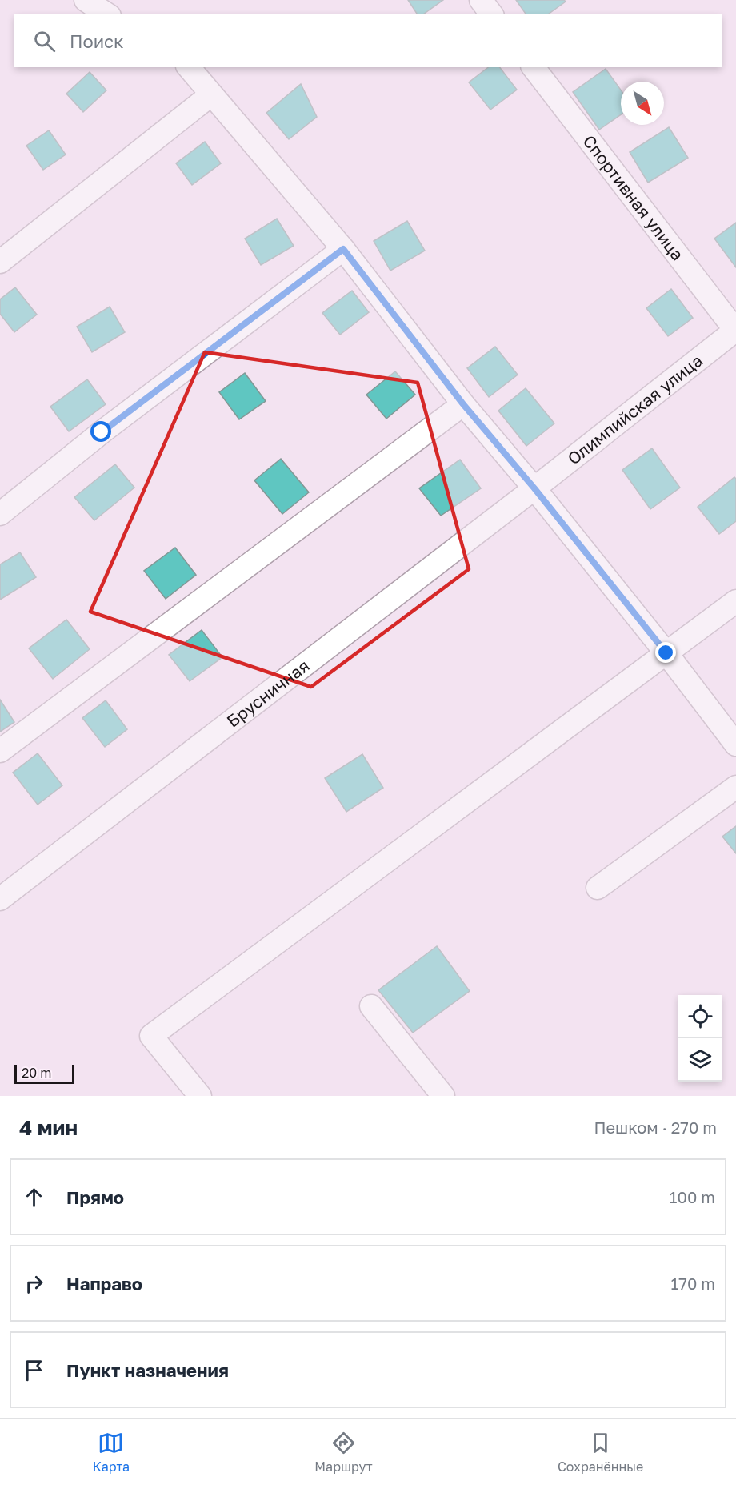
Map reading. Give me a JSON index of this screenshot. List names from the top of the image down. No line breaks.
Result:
{"streets":{"street":["Спортивная улица","Олимпийская улица","Брусничная"]},"crossings":[["Спортивная улица","Олимпийская улица"],["Олимпийская улица","Брусничная"]],"scale_bar":"20 m","north":"bottom right","page":{"search":"Поиск","scale":"20 m","heading":["4 мин","Пешком · 270 m"],"list":[["Прямо","100 m"],["Направо","170 m"],"Пункт назначения"],"nav":["Карта","Маршрут","Сохранённые"]}}
